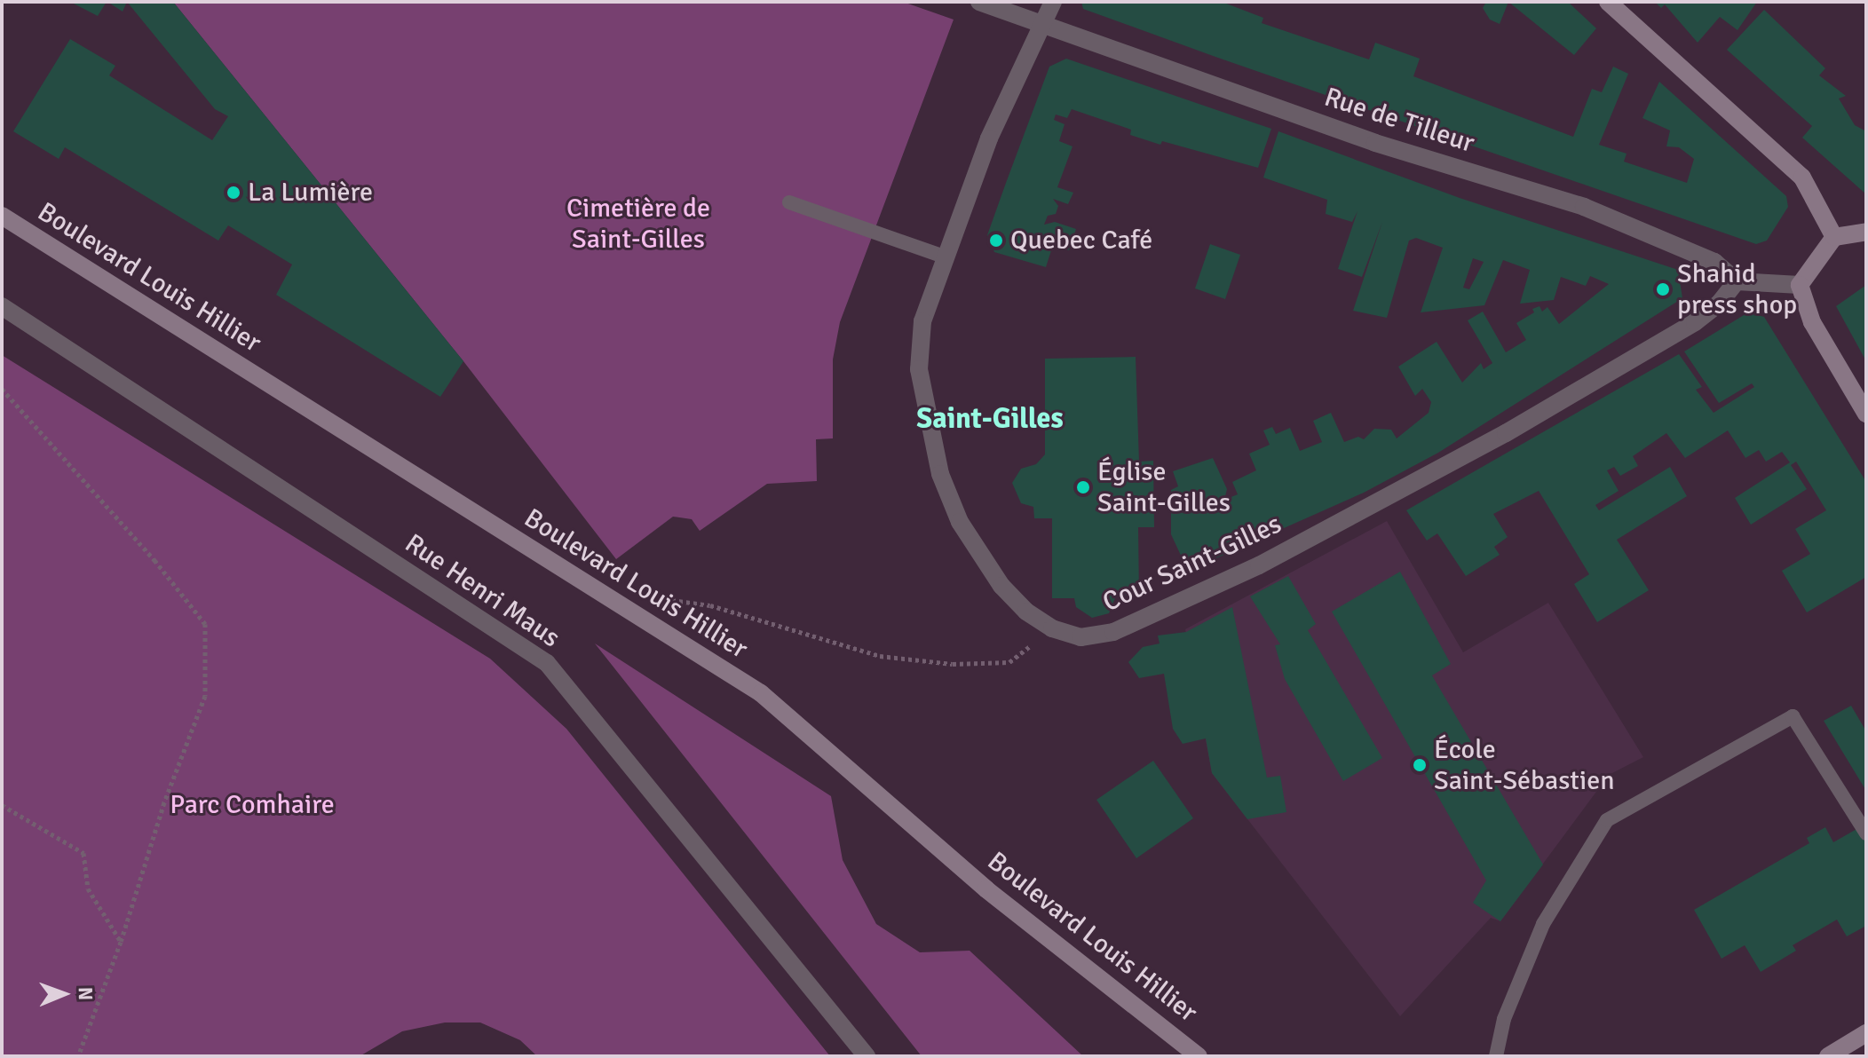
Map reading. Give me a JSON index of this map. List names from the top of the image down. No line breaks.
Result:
{"streets":{"street":["Rue de Tilleur","Boulevard Louis Hillier","Cour Saint-Gilles","Rue Henri Maus"]},"crossings":[["Rue de Tilleur","Cour Saint-Gilles"]],"districts":["Saint-Gilles"],"parks":["Cimetière de Saint-Gilles","Parc Comhaire"],"places":["La Lumière","Quebec Café","Shahid press shop","Église Saint-Gilles","École Saint-Sébastien"],"north":"right"}
